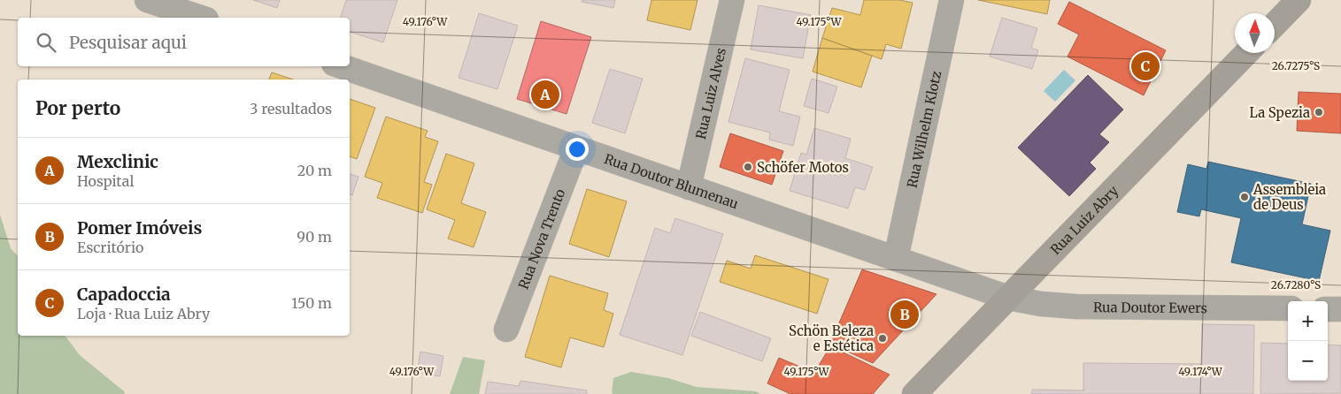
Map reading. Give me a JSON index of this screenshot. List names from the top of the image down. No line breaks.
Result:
{"streets":{"main road":["Rua Luiz Abry"],"street":["Rua Luiz Alves","Rua Wilhelm Klotz","Rua Doutor Blumenau","Rua Nova Trento","Rua Doutor Ewers"]},"crossings":[["Rua Luiz Alves","Rua Doutor Blumenau"],["Rua Wilhelm Klotz","Rua Doutor Blumenau"],["Rua Doutor Blumenau","Rua Luiz Abry"],["Rua Doutor Blumenau","Rua Nova Trento"],["Rua Doutor Blumenau","Rua Doutor Ewers"],["Rua Luiz Abry","Rua Doutor Ewers"]],"places":["La Spezia","Schöfer Motos","Assembleia de Deus","Schön Beleza e Estética"],"north":"top","page":{"search":"Pesquisar aqui","pins":["C","A","B"],"heading":["Por perto","3 resultados"],"list":[{"mark":"A","name":"Mexclinic","note":"Hospital","value":"20 m"},{"mark":"B","name":"Pomer Imóveis","note":"Escritório","value":"90 m"},{"mark":"C","name":"Capadoccia","note":"Loja · Rua Luiz Abry","value":"150 m"}],"map_buttons":["+","−"]},"coordinates":["49.176°W","49.175°W","26.7275°S","26.7280°S","49.174°W"]}
